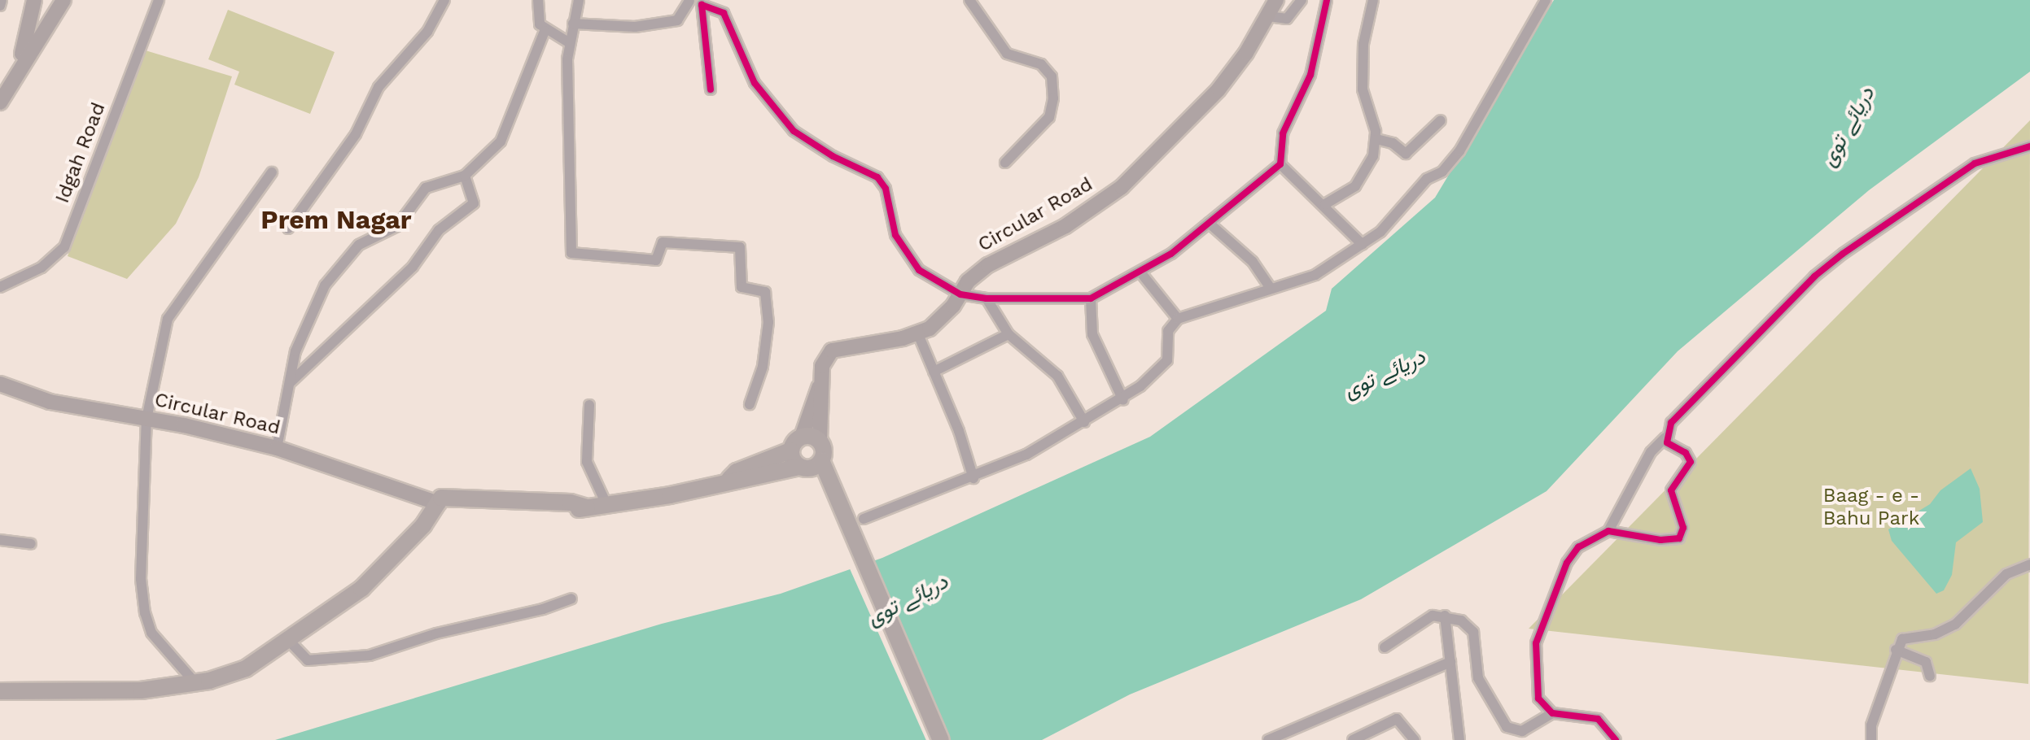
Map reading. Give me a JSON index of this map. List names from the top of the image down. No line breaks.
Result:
{"streets":{"main road":["Circular Road"],"street":["Idgah Road"]},"districts":["Prem Nagar"],"water":["دریائے توی"],"parks":["Baag - e - Bahu Park"]}
